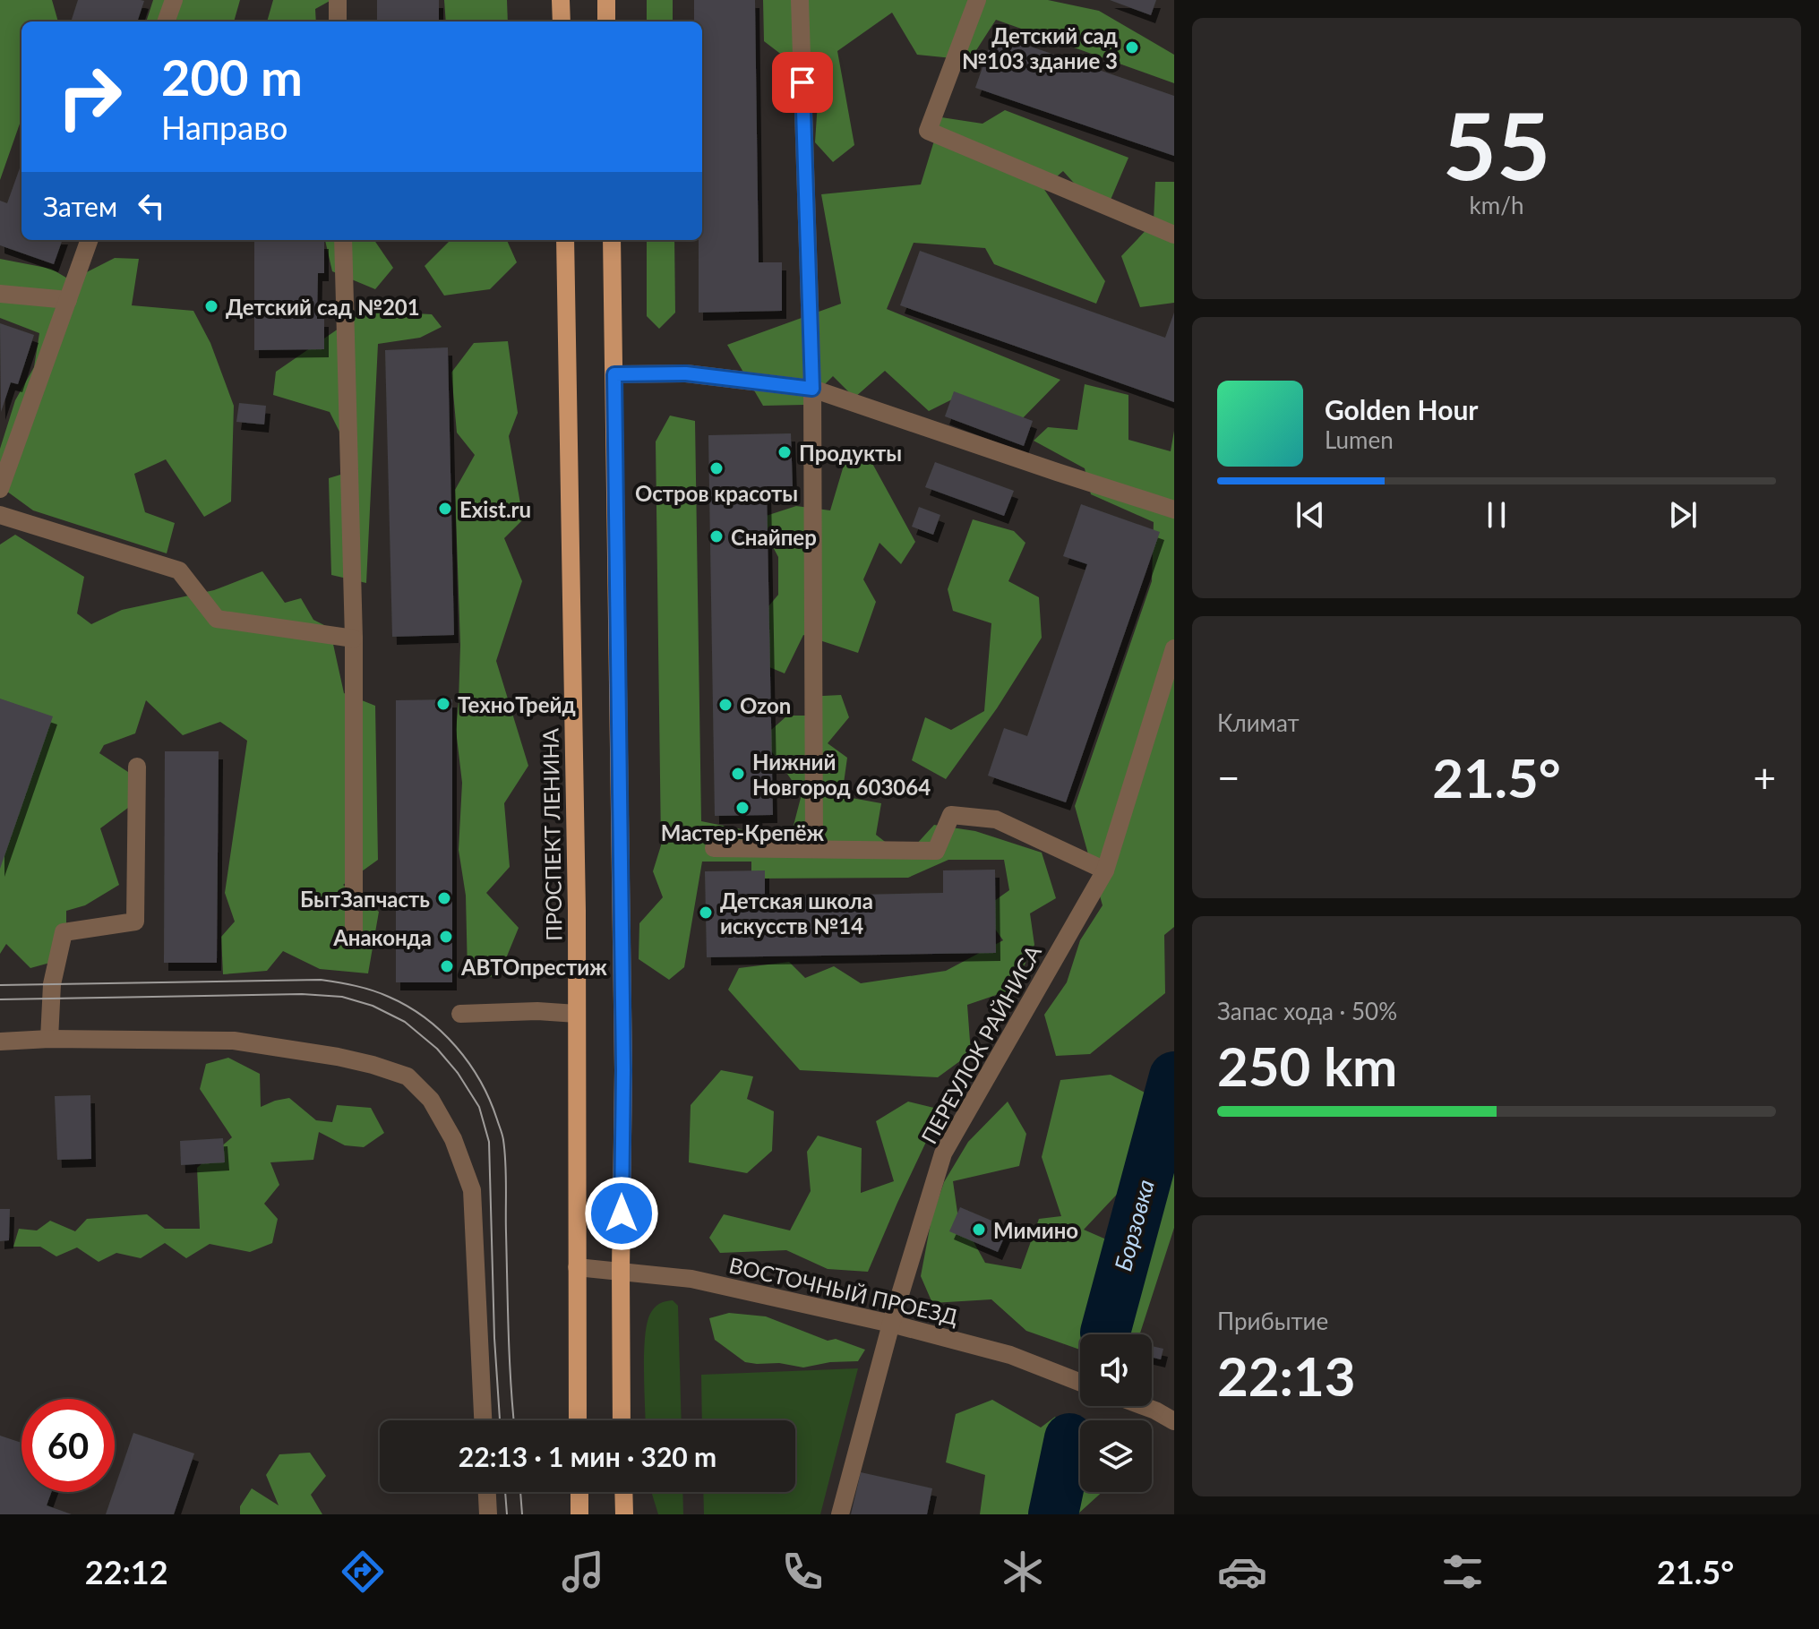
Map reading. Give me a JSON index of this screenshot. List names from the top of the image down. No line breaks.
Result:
{"streets":{"main road":["ПРОСПЕКТ ЛЕНИНА"],"street":["ПЕРЕУЛОК РАЙНИСА","ВОСТОЧНЫЙ ПРОЕЗД"]},"crossings":[["ПРОСПЕКТ ЛЕНИНА","ВОСТОЧНЫЙ ПРОЕЗД"],["ПЕРЕУЛОК РАЙНИСА","ВОСТОЧНЫЙ ПРОЕЗД"]],"water":["Борзовка"],"places":["Детский сад №103 здание 3","Детский сад №201","Продукты","Остров красоты","Exist.ru","Снайпер","ТехноТрейд","Ozon","Нижний Новгород 603064","Мастер-Крепёж","БытЗапчасть","Детская школа искусств №14","Анаконда","АВТОпрестиж","Мимино"],"page":{"tile":[["55","km/h"],"Климат",["Запас хода · 50%","250 km"],["Прибытие","22:13"]],"turn":["200 m","Направо"],"then":"Затем","song":["Golden Hour","Lumen"],"heat":["−","21.5°","+"],"limit":"60","trip":"22:13 · 1 мин · 320 m","tabs":["22:12","21.5°"]}}
